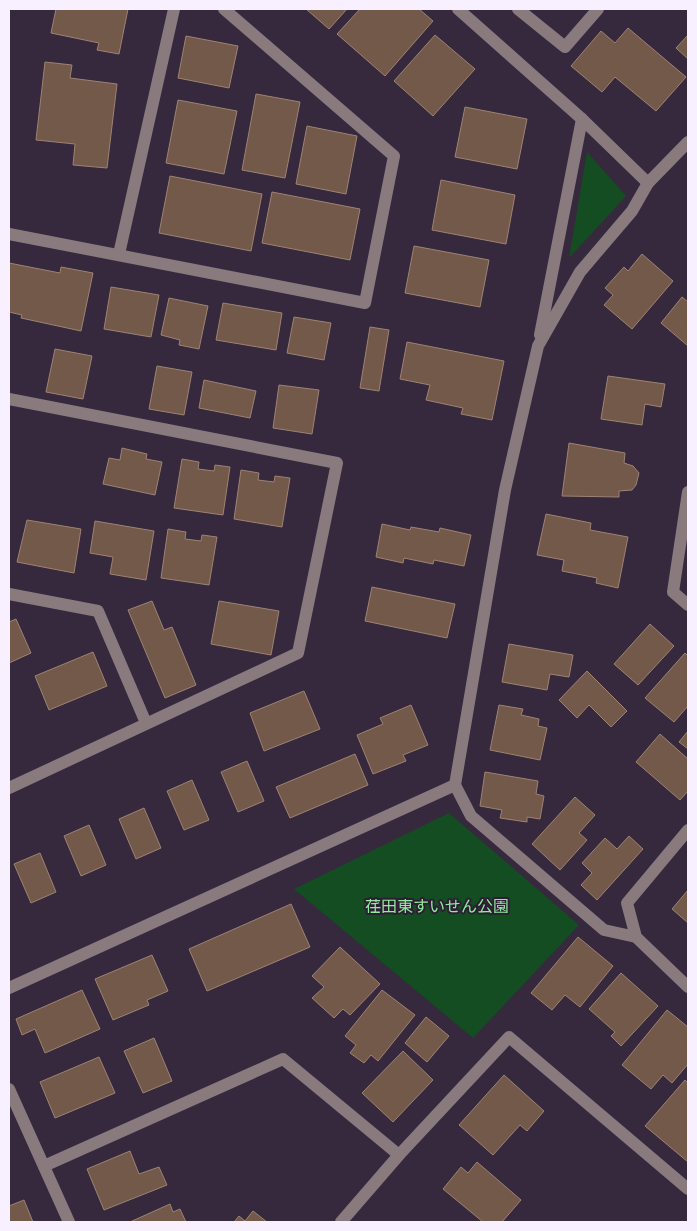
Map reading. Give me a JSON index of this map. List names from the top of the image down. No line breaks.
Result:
{"parks":["荏田東すいせん公園"]}
